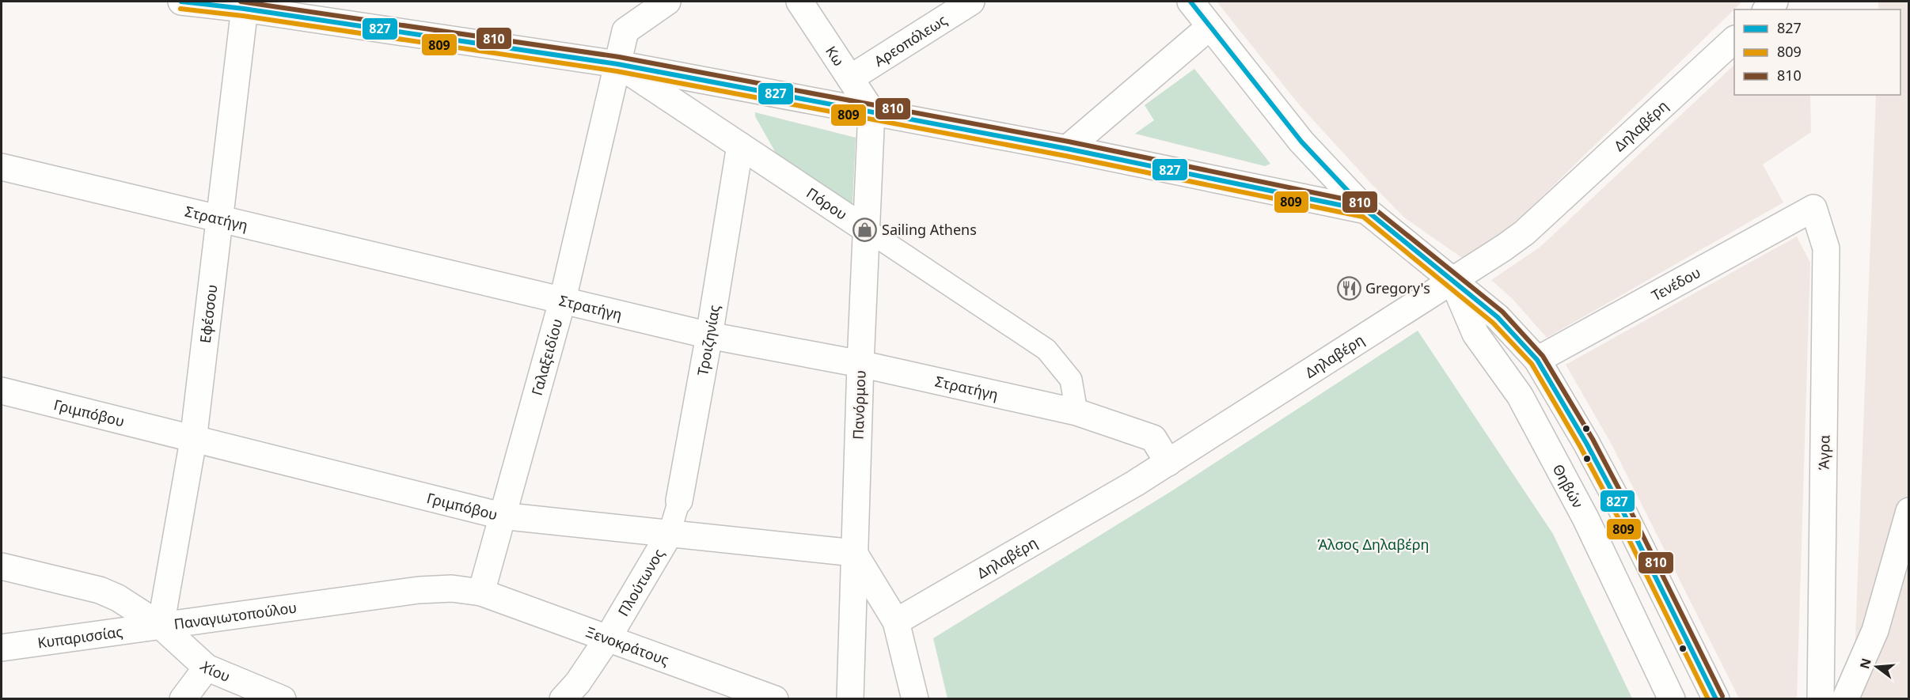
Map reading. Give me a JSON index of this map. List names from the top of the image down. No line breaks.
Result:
{"streets":{"street":["Αρεοπόλεως","Κω","Δηλαβέρη","Πόρου","Στρατήγη","Τενέδου","Εφέσσου","Τροιζηνίας","Γαλαξειδίου","Πανόρμου","Γριμπόβου","Άγρα","Θηβών","Πλούτωνος","Παναγιωτοπούλου","Κυπαρισσίας","Ξενοκράτους","Χίου"]},"crossings":[["Αρεοπόλεως","Κω"],["Κω","Πανόρμου"],["Δηλαβέρη","Στρατήγη"],["Δηλαβέρη","Θηβών"],["Πόρου","Στρατήγη"],["Πόρου","Τροιζηνίας"],["Πόρου","Γαλαξειδίου"],["Πόρου","Πανόρμου"],["Στρατήγη","Εφέσσου"],["Στρατήγη","Τροιζηνίας"],["Στρατήγη","Γαλαξειδίου"],["Στρατήγη","Πανόρμου"],["Τενέδου","Άγρα"],["Τενέδου","Θηβών"],["Εφέσσου","Γριμπόβου"],["Εφέσσου","Παναγιωτοπούλου"],["Εφέσσου","Κυπαρισσίας"],["Εφέσσου","Χίου"],["Τροιζηνίας","Γριμπόβου"],["Τροιζηνίας","Πλούτωνος"],["Γαλαξειδίου","Γριμπόβου"],["Γαλαξειδίου","Παναγιωτοπούλου"],["Γαλαξειδίου","Ξενοκράτους"],["Πανόρμου","Γριμπόβου"],["Γριμπόβου","Πλούτωνος"],["Πλούτωνος","Ξενοκράτους"],["Παναγιωτοπούλου","Κυπαρισσίας"],["Παναγιωτοπούλου","Ξενοκράτους"],["Παναγιωτοπούλου","Χίου"],["Κυπαρισσίας","Χίου"]],"parks":["Άλσος Δηλαβέρη"],"places":{"shop":["Sailing Athens"],"restaurant":["Gregory's"]},"lines":["transit line 827","transit line 810","transit line 809"],"legend":["827","809","810"],"north":"left"}
